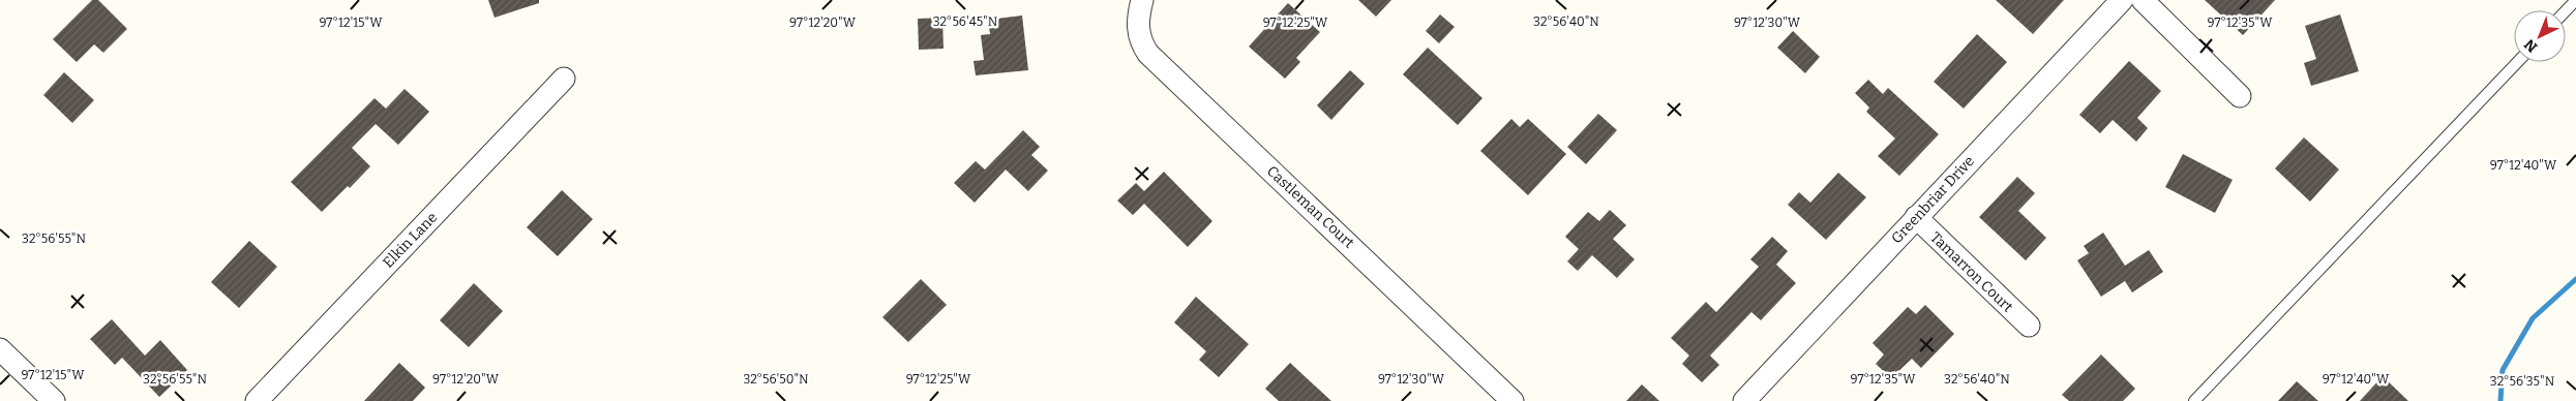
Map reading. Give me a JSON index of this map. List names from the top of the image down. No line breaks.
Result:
{"streets":{"street":["Greenbriar Drive","Castleman Court","Elkin Lane","Tamarron Court"]},"crossings":[["Greenbriar Drive","Tamarron Court"]],"north":"bottom left","coordinates":["32°56'45\"N","32°56'40\"N","97°12'15\"W","97°12'20\"W","97°12'25\"W","97°12'30\"W","97°12'35\"W","97°12'40\"W","32°56'55\"N","32°56'50\"N","32°56'35\"N"]}
